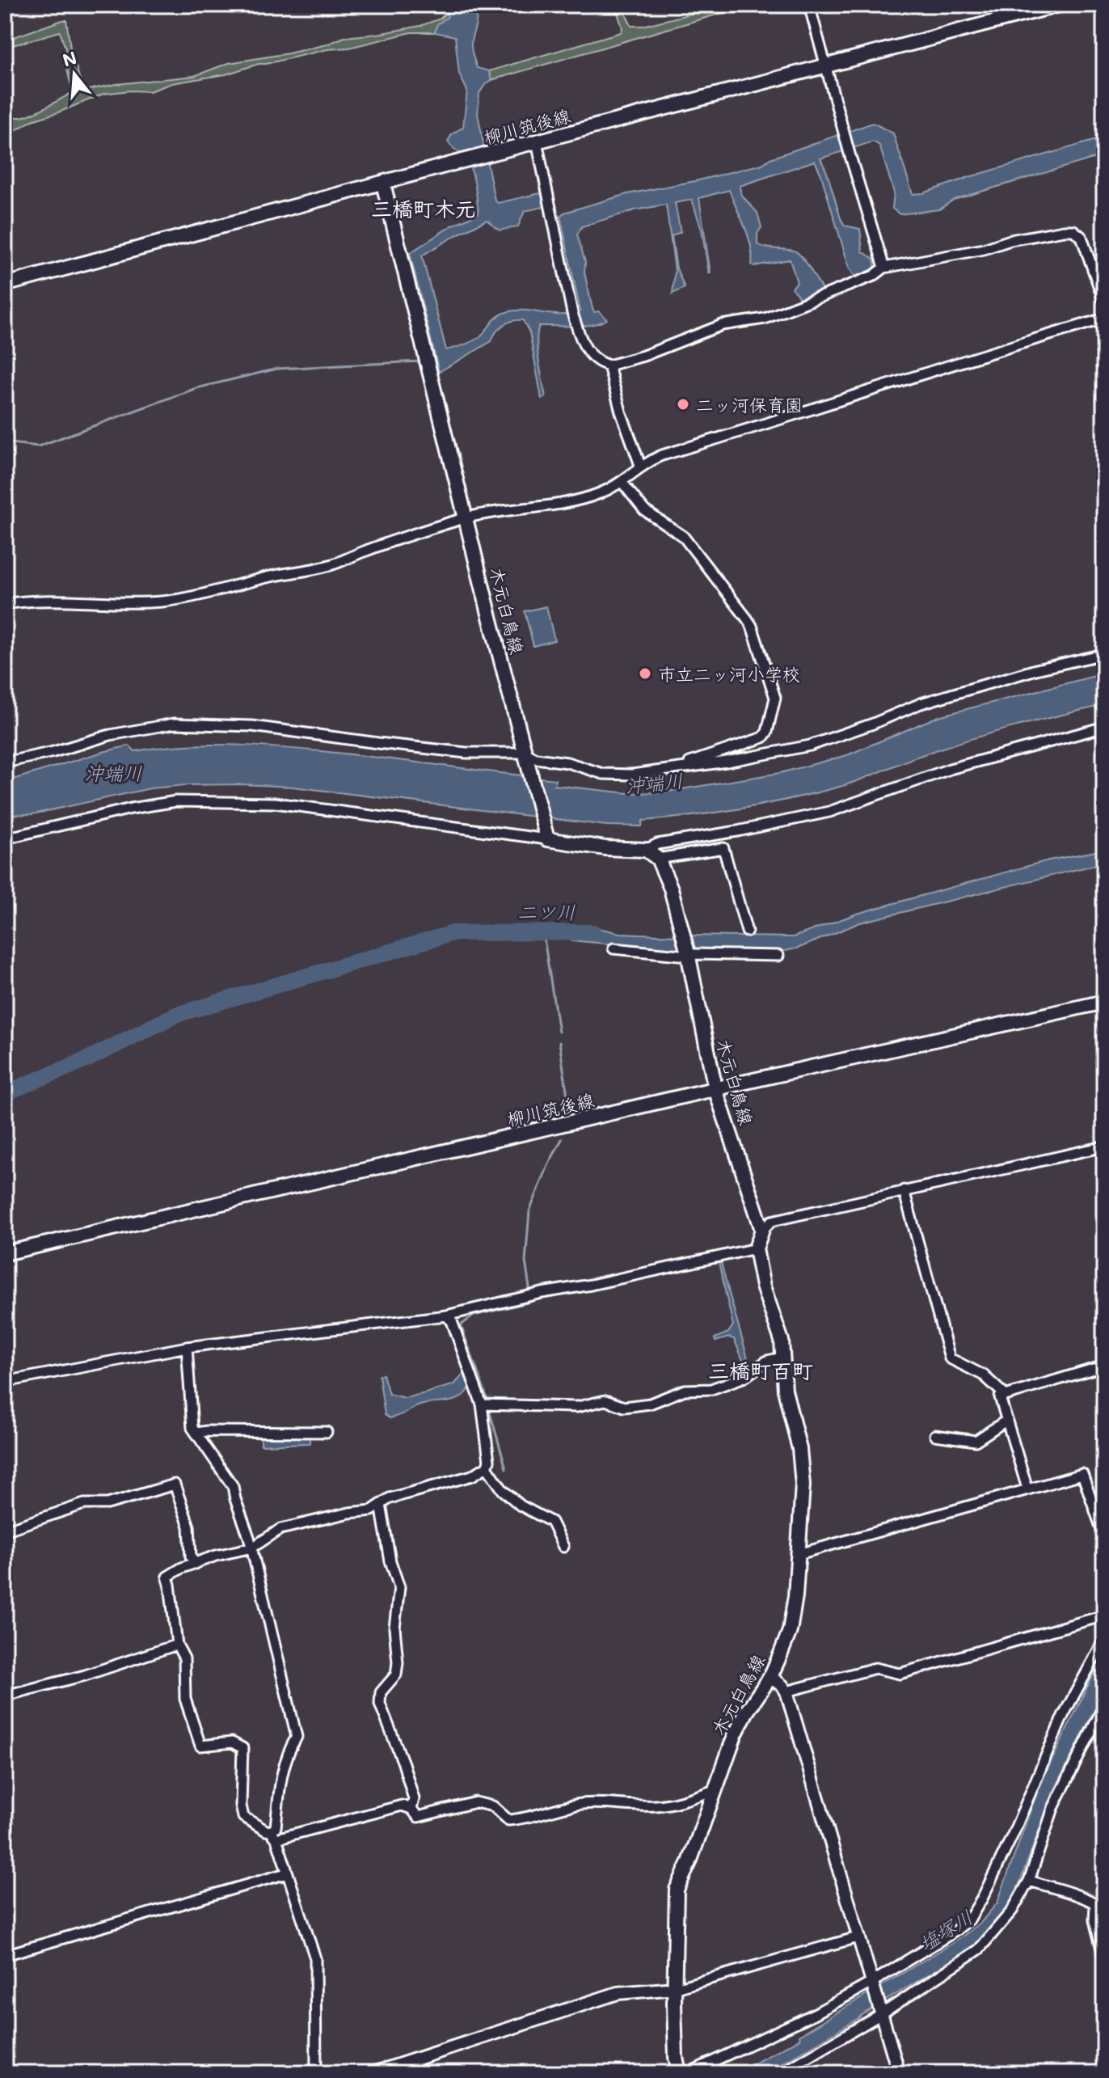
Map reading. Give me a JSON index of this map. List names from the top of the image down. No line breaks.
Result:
{"streets":{"main road":["柳川筑後線","木元白鳥線"]},"crossings":[["柳川筑後線","木元白鳥線"]],"districts":["三橋町木元","三橋町百町"],"water":["沖端川","二ツ川","塩塚川"],"places":["二ッ河保育園","市立二ッ河小学校"],"north":"top"}
